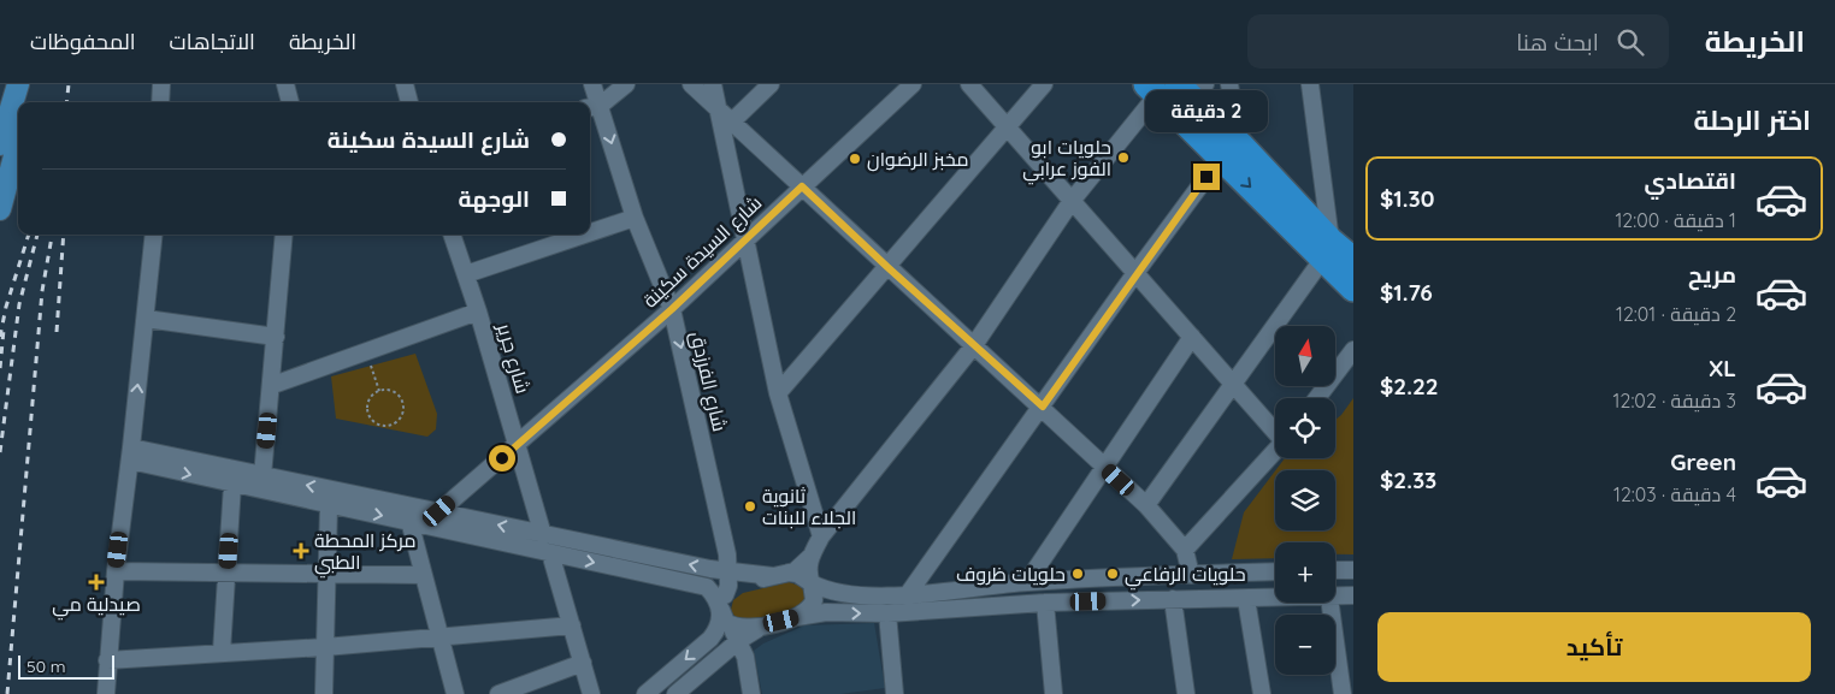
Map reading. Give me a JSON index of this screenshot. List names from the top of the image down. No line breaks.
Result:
{"streets":{"street":["شارع السيدة سكينة","شارع جرير","شارع الفرزدق"]},"crossings":[["شارع السيدة سكينة","شارع جرير"],["شارع السيدة سكينة","شارع الفرزدق"]],"places":{"other":["حلويات ابو الفوز عرابي","مخبز الرضوان","ثانوية الجلاء للبنات","حلويات ظروف","حلويات الرفاعي"],"health":["مركز المحطة الطبي","صيدلية مي"]},"scale_bar":"50 m","north":"top","page":{"header":"الخريطة","search":"ابحث هنا","nav":["الخريطة","الاتجاهات","المحفوظات"],"heading":"اختر الرحلة","bubble":"2 دقيقة","banner":["شارع السيدة سكينة","الوجهة"],"list":[{"name":"اقتصادي","note":"1 دقيقة · 12:00","value":"$1.30"},{"name":"مريح","note":"2 دقيقة · 12:01","value":"$1.76"},{"name":"XL","note":"3 دقيقة · 12:02","value":"$2.22"},{"name":"Green","note":"4 دقيقة · 12:03","value":"$2.33"}],"map_buttons":["+","−"],"buttons":"تأكيد","scale":"50 m"}}
